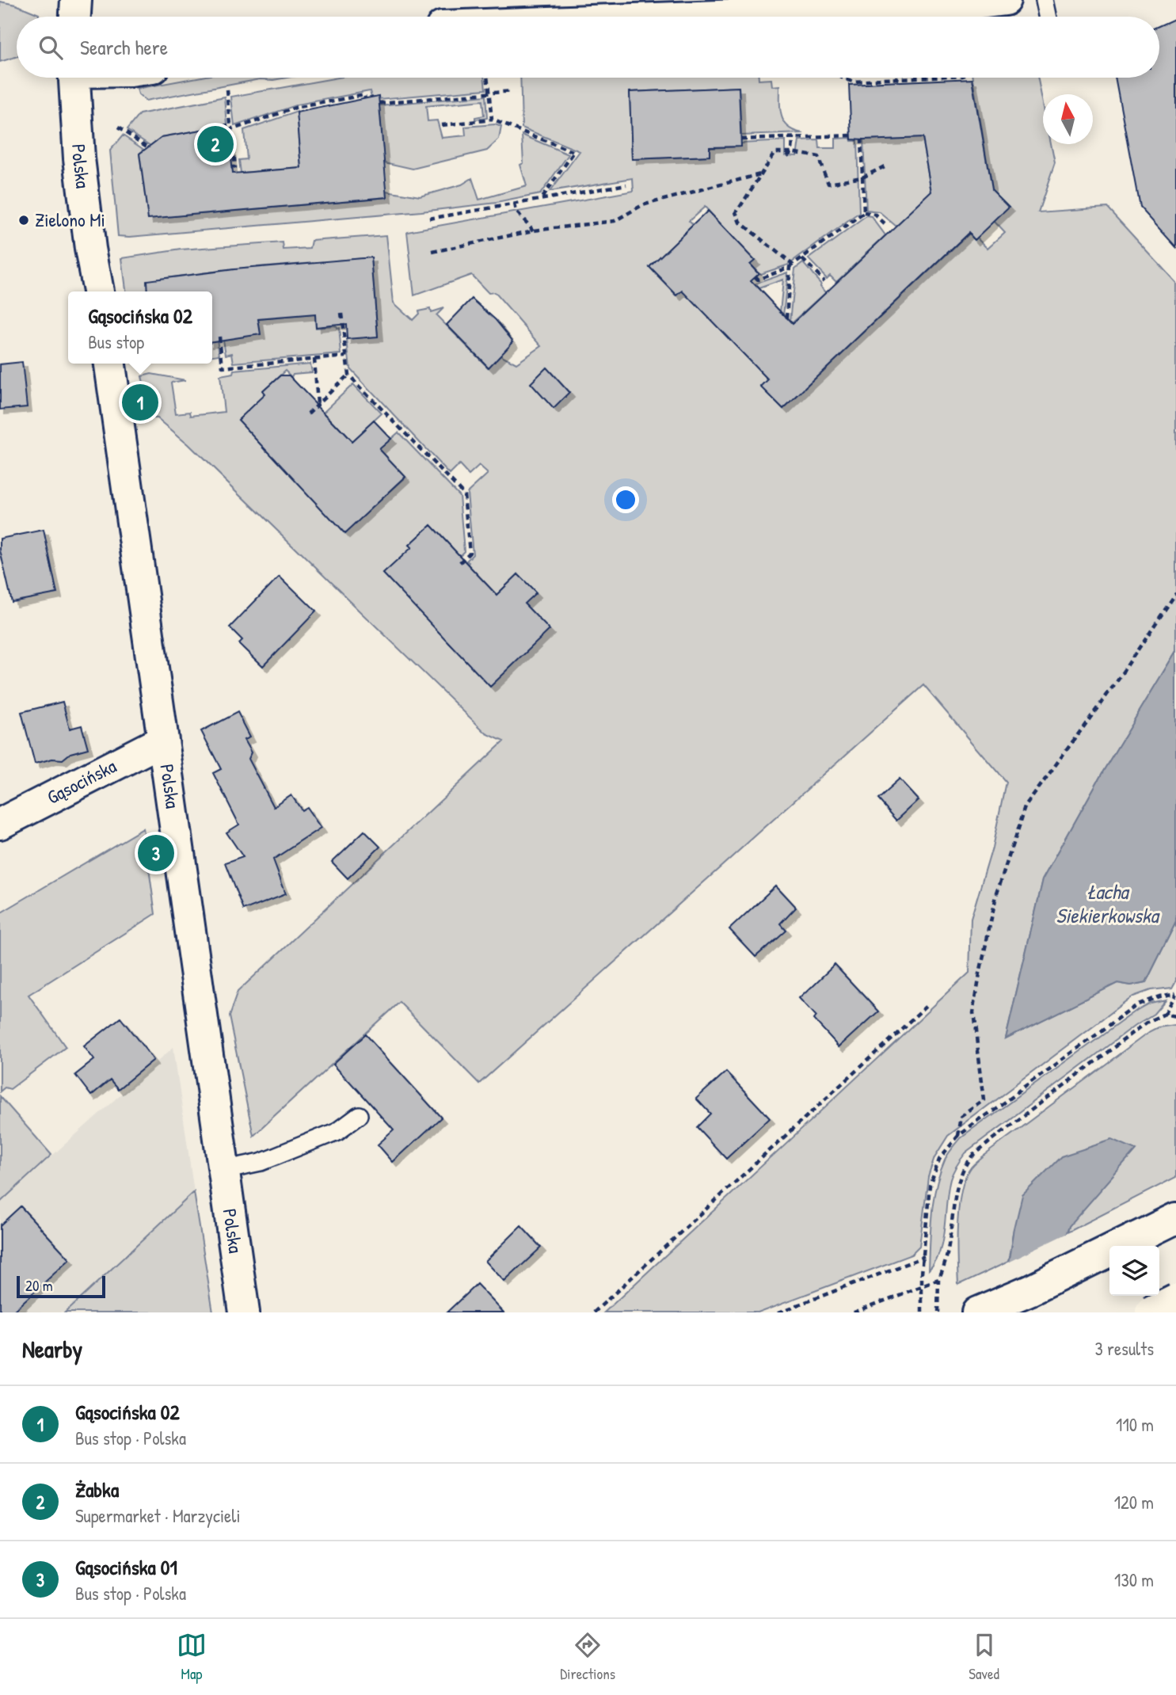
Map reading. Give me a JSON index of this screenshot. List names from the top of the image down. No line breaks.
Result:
{"streets":{"street":["Polska","Gąsocińska"]},"crossings":[["Polska","Gąsocińska"]],"water":["Łacha Siekierkowska"],"places":["Zielono Mi"],"scale_bar":"20 m","north":"top","page":{"search":"Search here","pins":["2","1","3"],"popup":["Gąsocińska 02","Bus stop"],"scale":"20 m","heading":["Nearby","3 results"],"list":[{"mark":"1","name":"Gąsocińska 02","note":"Bus stop · Polska","value":"110 m"},{"mark":"2","name":"Żabka","note":"Supermarket · Marzycieli","value":"120 m"},{"mark":"3","name":"Gąsocińska 01","note":"Bus stop · Polska","value":"130 m"}],"nav":["Map","Directions","Saved"]}}
